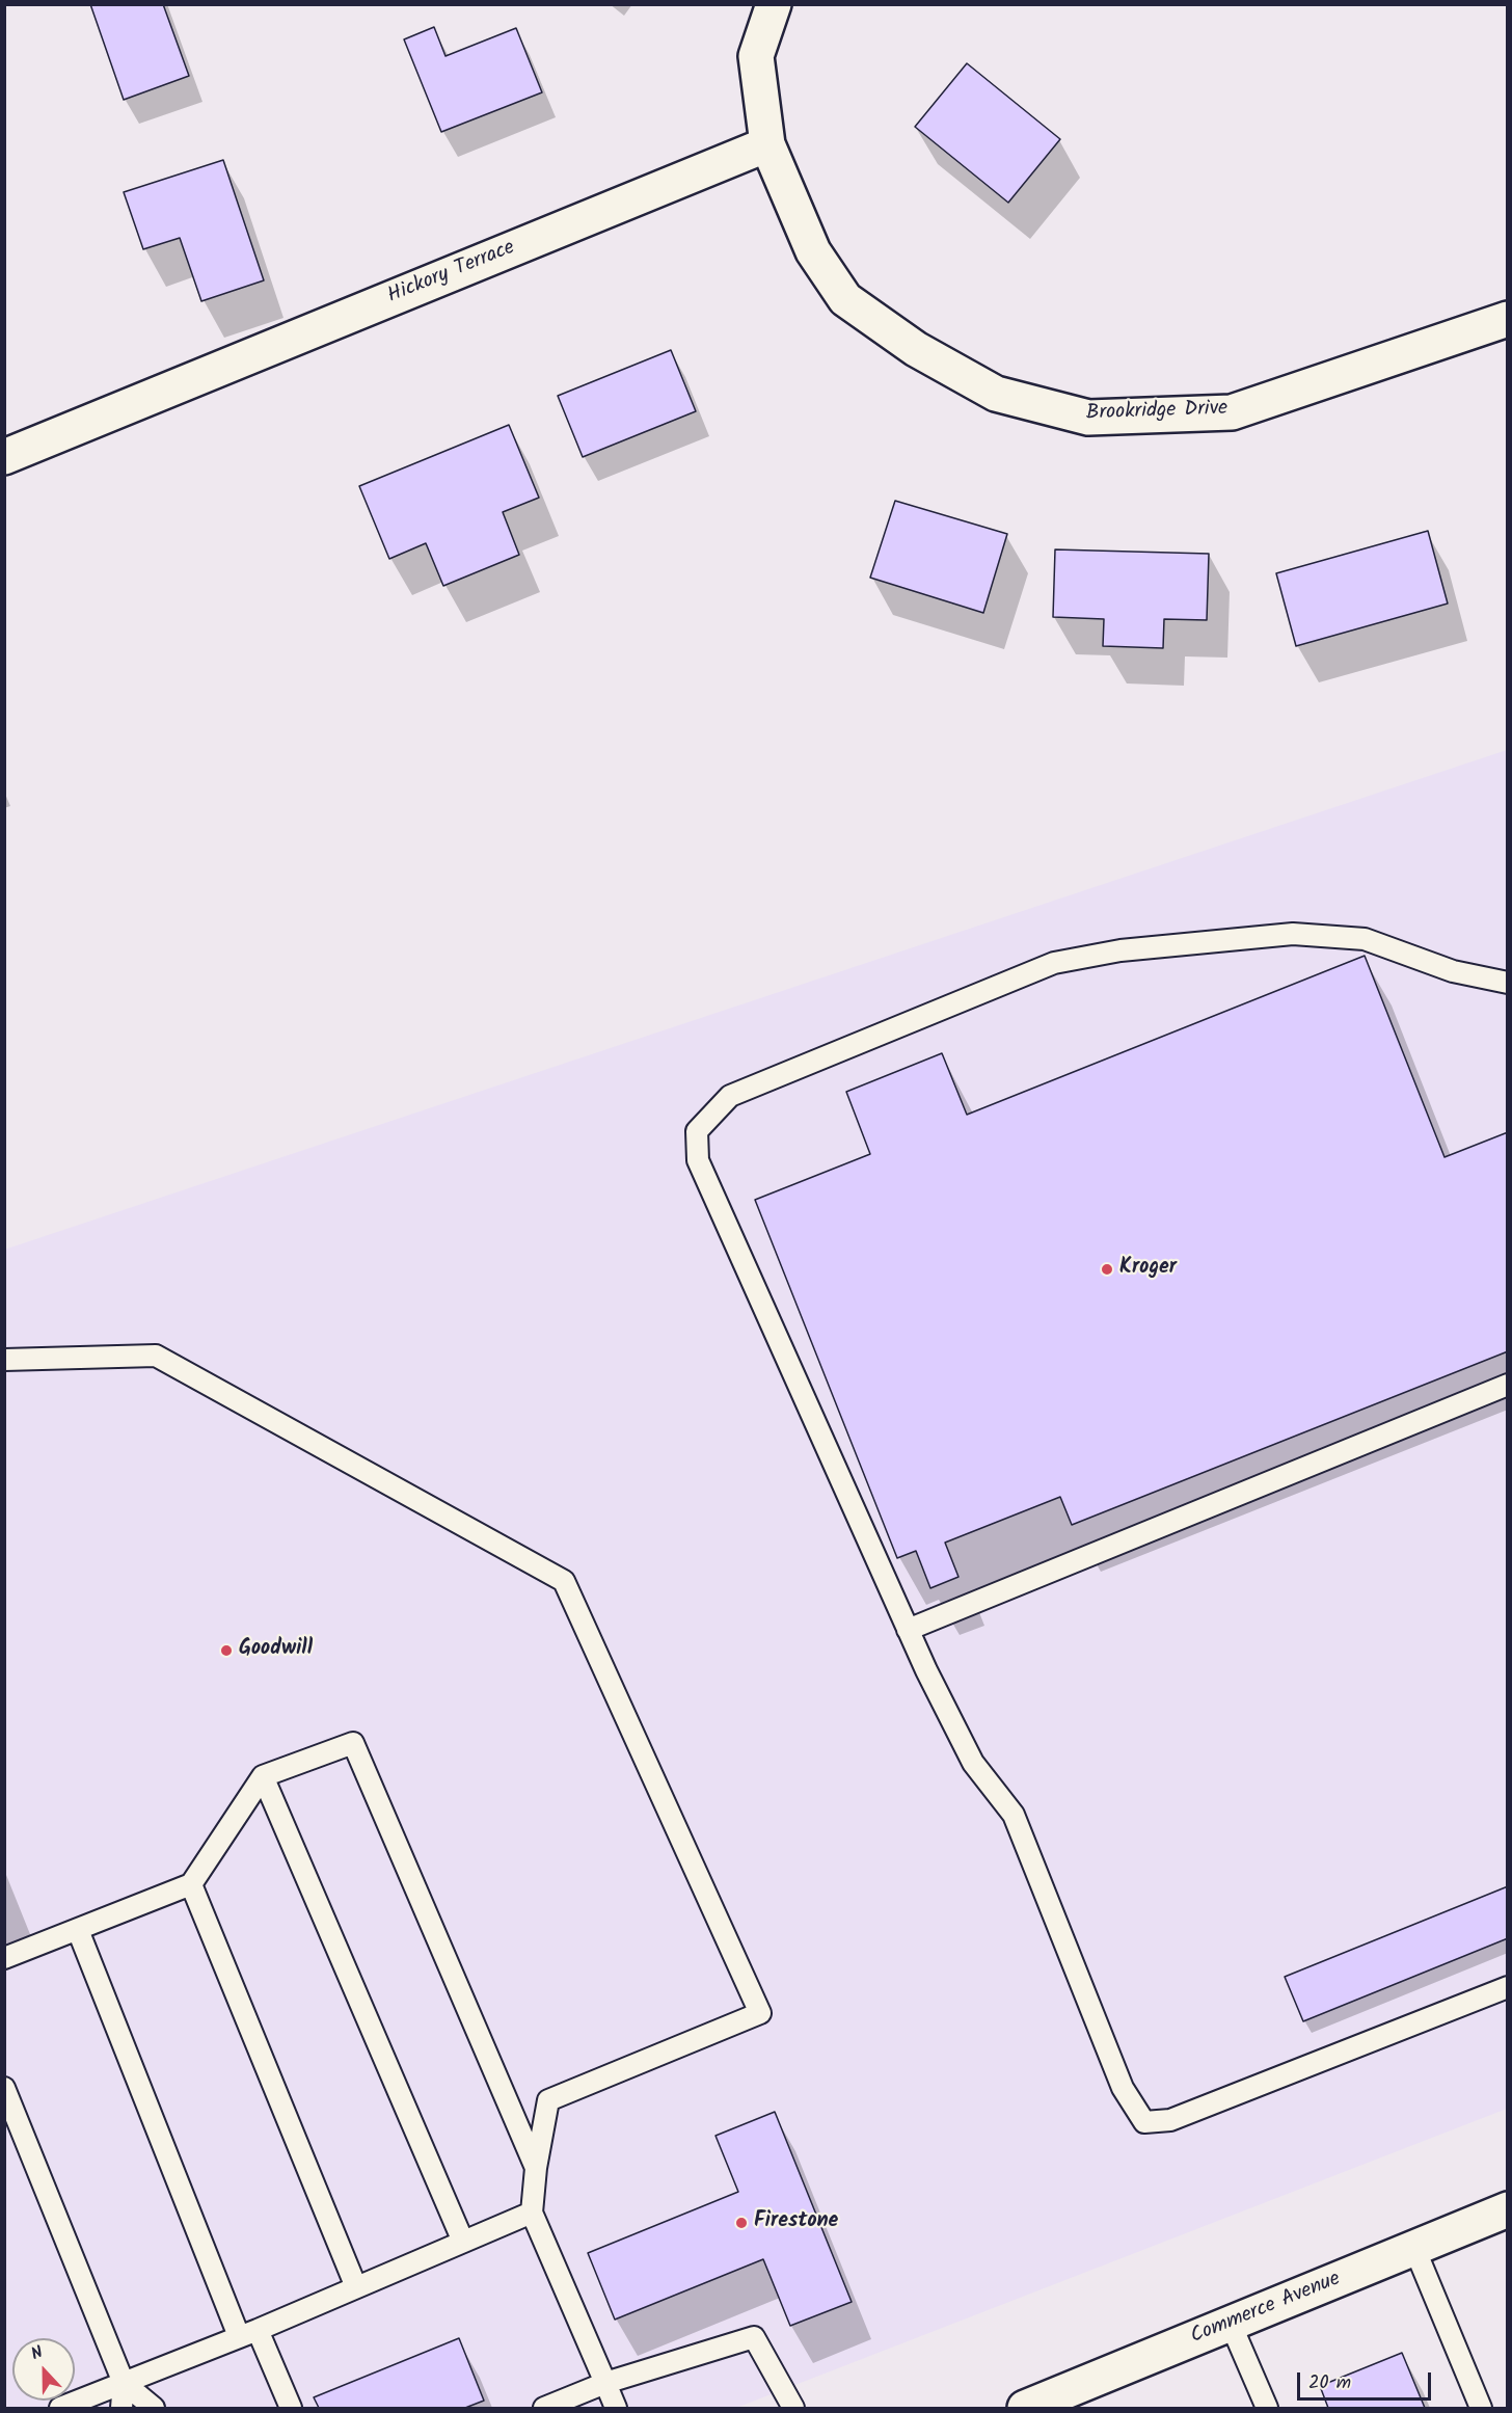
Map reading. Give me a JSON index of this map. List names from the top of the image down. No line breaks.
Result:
{"streets":{"street":["Hickory Terrace","Brookridge Drive","Commerce Avenue"]},"crossings":[["Hickory Terrace","Brookridge Drive"]],"places":["Kroger","Goodwill","Firestone"],"scale_bar":"20 m","north":"top"}
